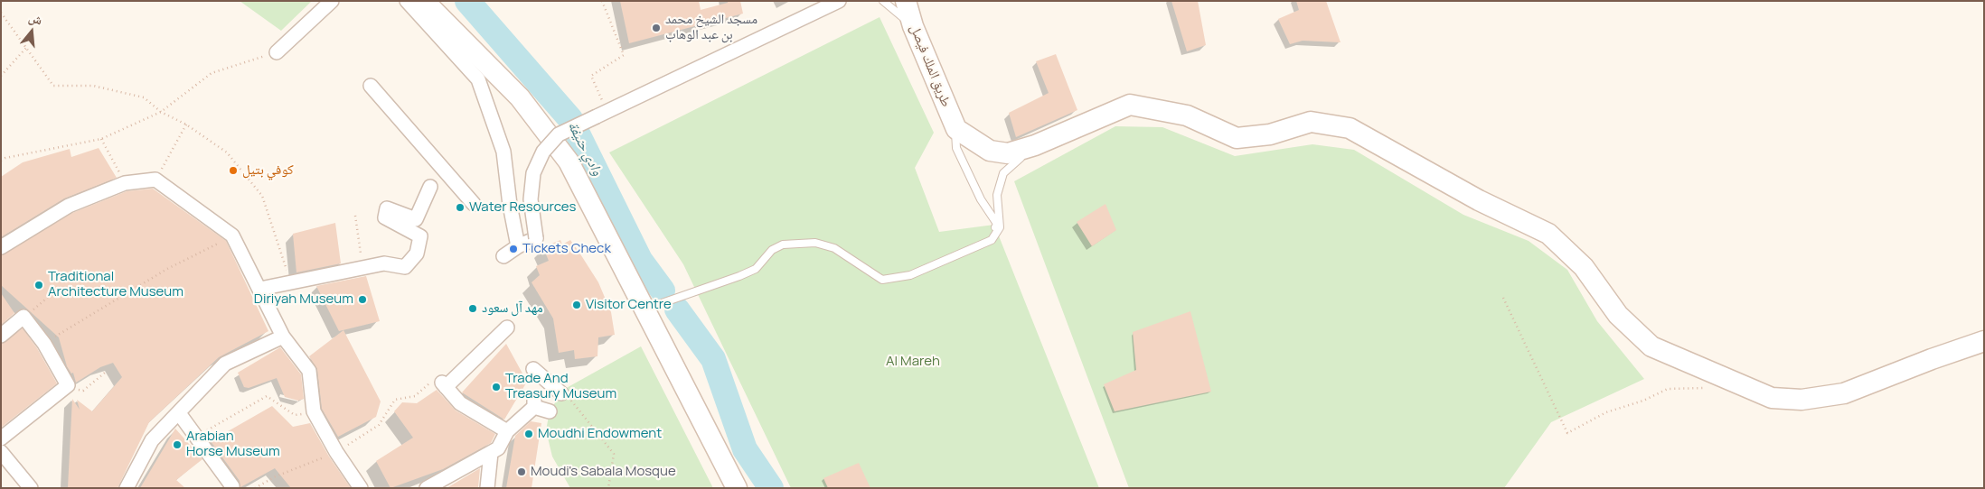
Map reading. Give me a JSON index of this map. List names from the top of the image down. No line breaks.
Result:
{"streets":{"street":["طريق الملك فيصل"]},"water":["وادي حنيفة"],"parks":["Al Mareh"],"places":["مسجد الشيخ محمد بن عبد الوهاب","كوفي بتيل","Water Resources","Tickets Check","Traditional Architecture Museum","Diriyah Museum","Visitor Centre","مهد آل سعود","Trade And Treasury Museum","Moudhi Endowment","Arabian Horse Museum","Moudi's Sabala Mosque"],"north":"top"}
